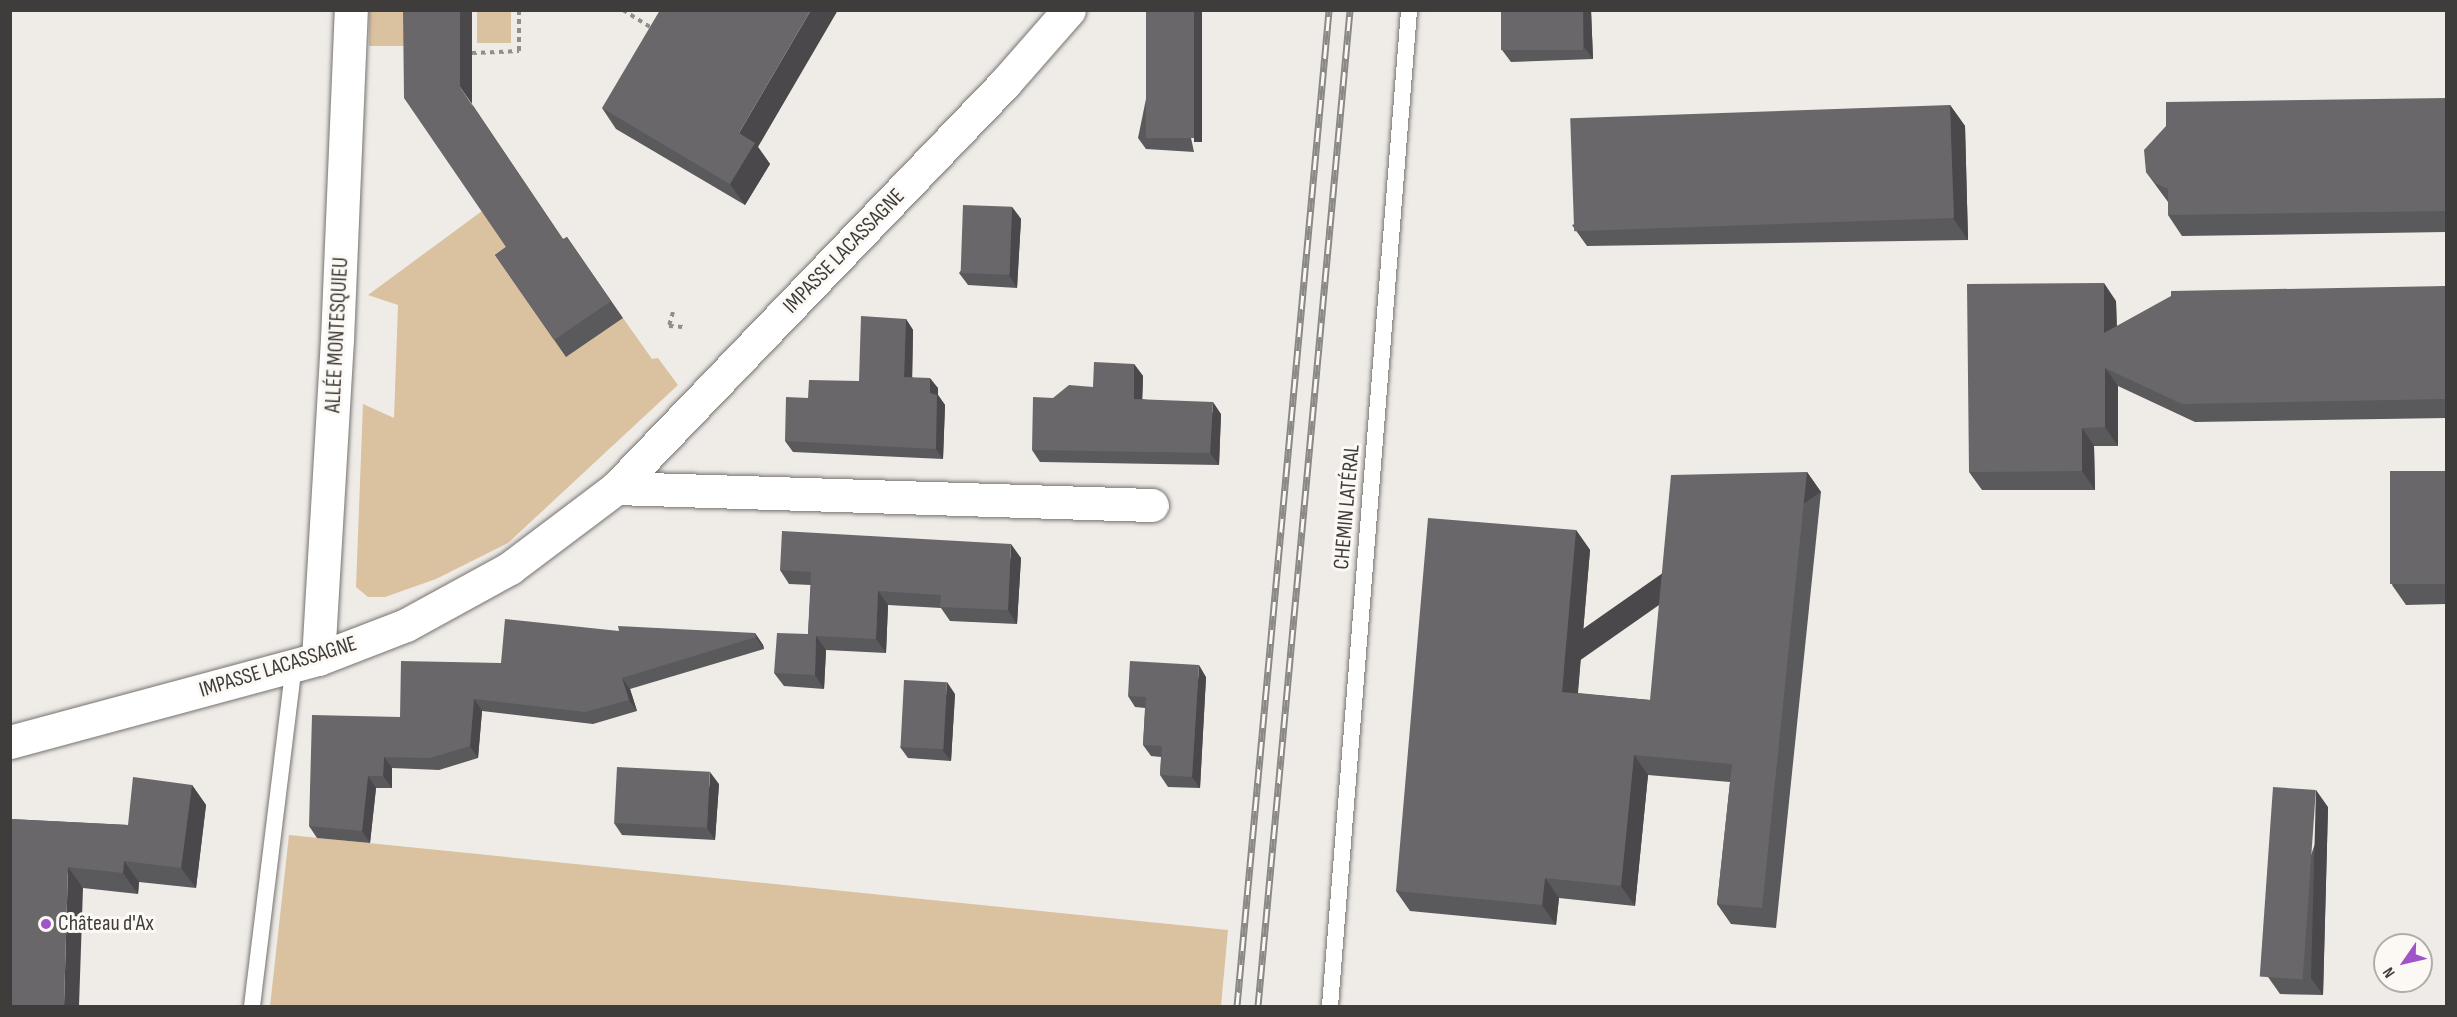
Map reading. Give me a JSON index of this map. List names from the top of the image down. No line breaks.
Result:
{"streets":{"street":["IMPASSE LACASSAGNE","ALLÉE MONTESQUIEU"],"lane":["CHEMIN LATÉRAL"]},"crossings":[["IMPASSE LACASSAGNE","ALLÉE MONTESQUIEU"]],"places":["Château d'Ax"],"north":"bottom left"}
